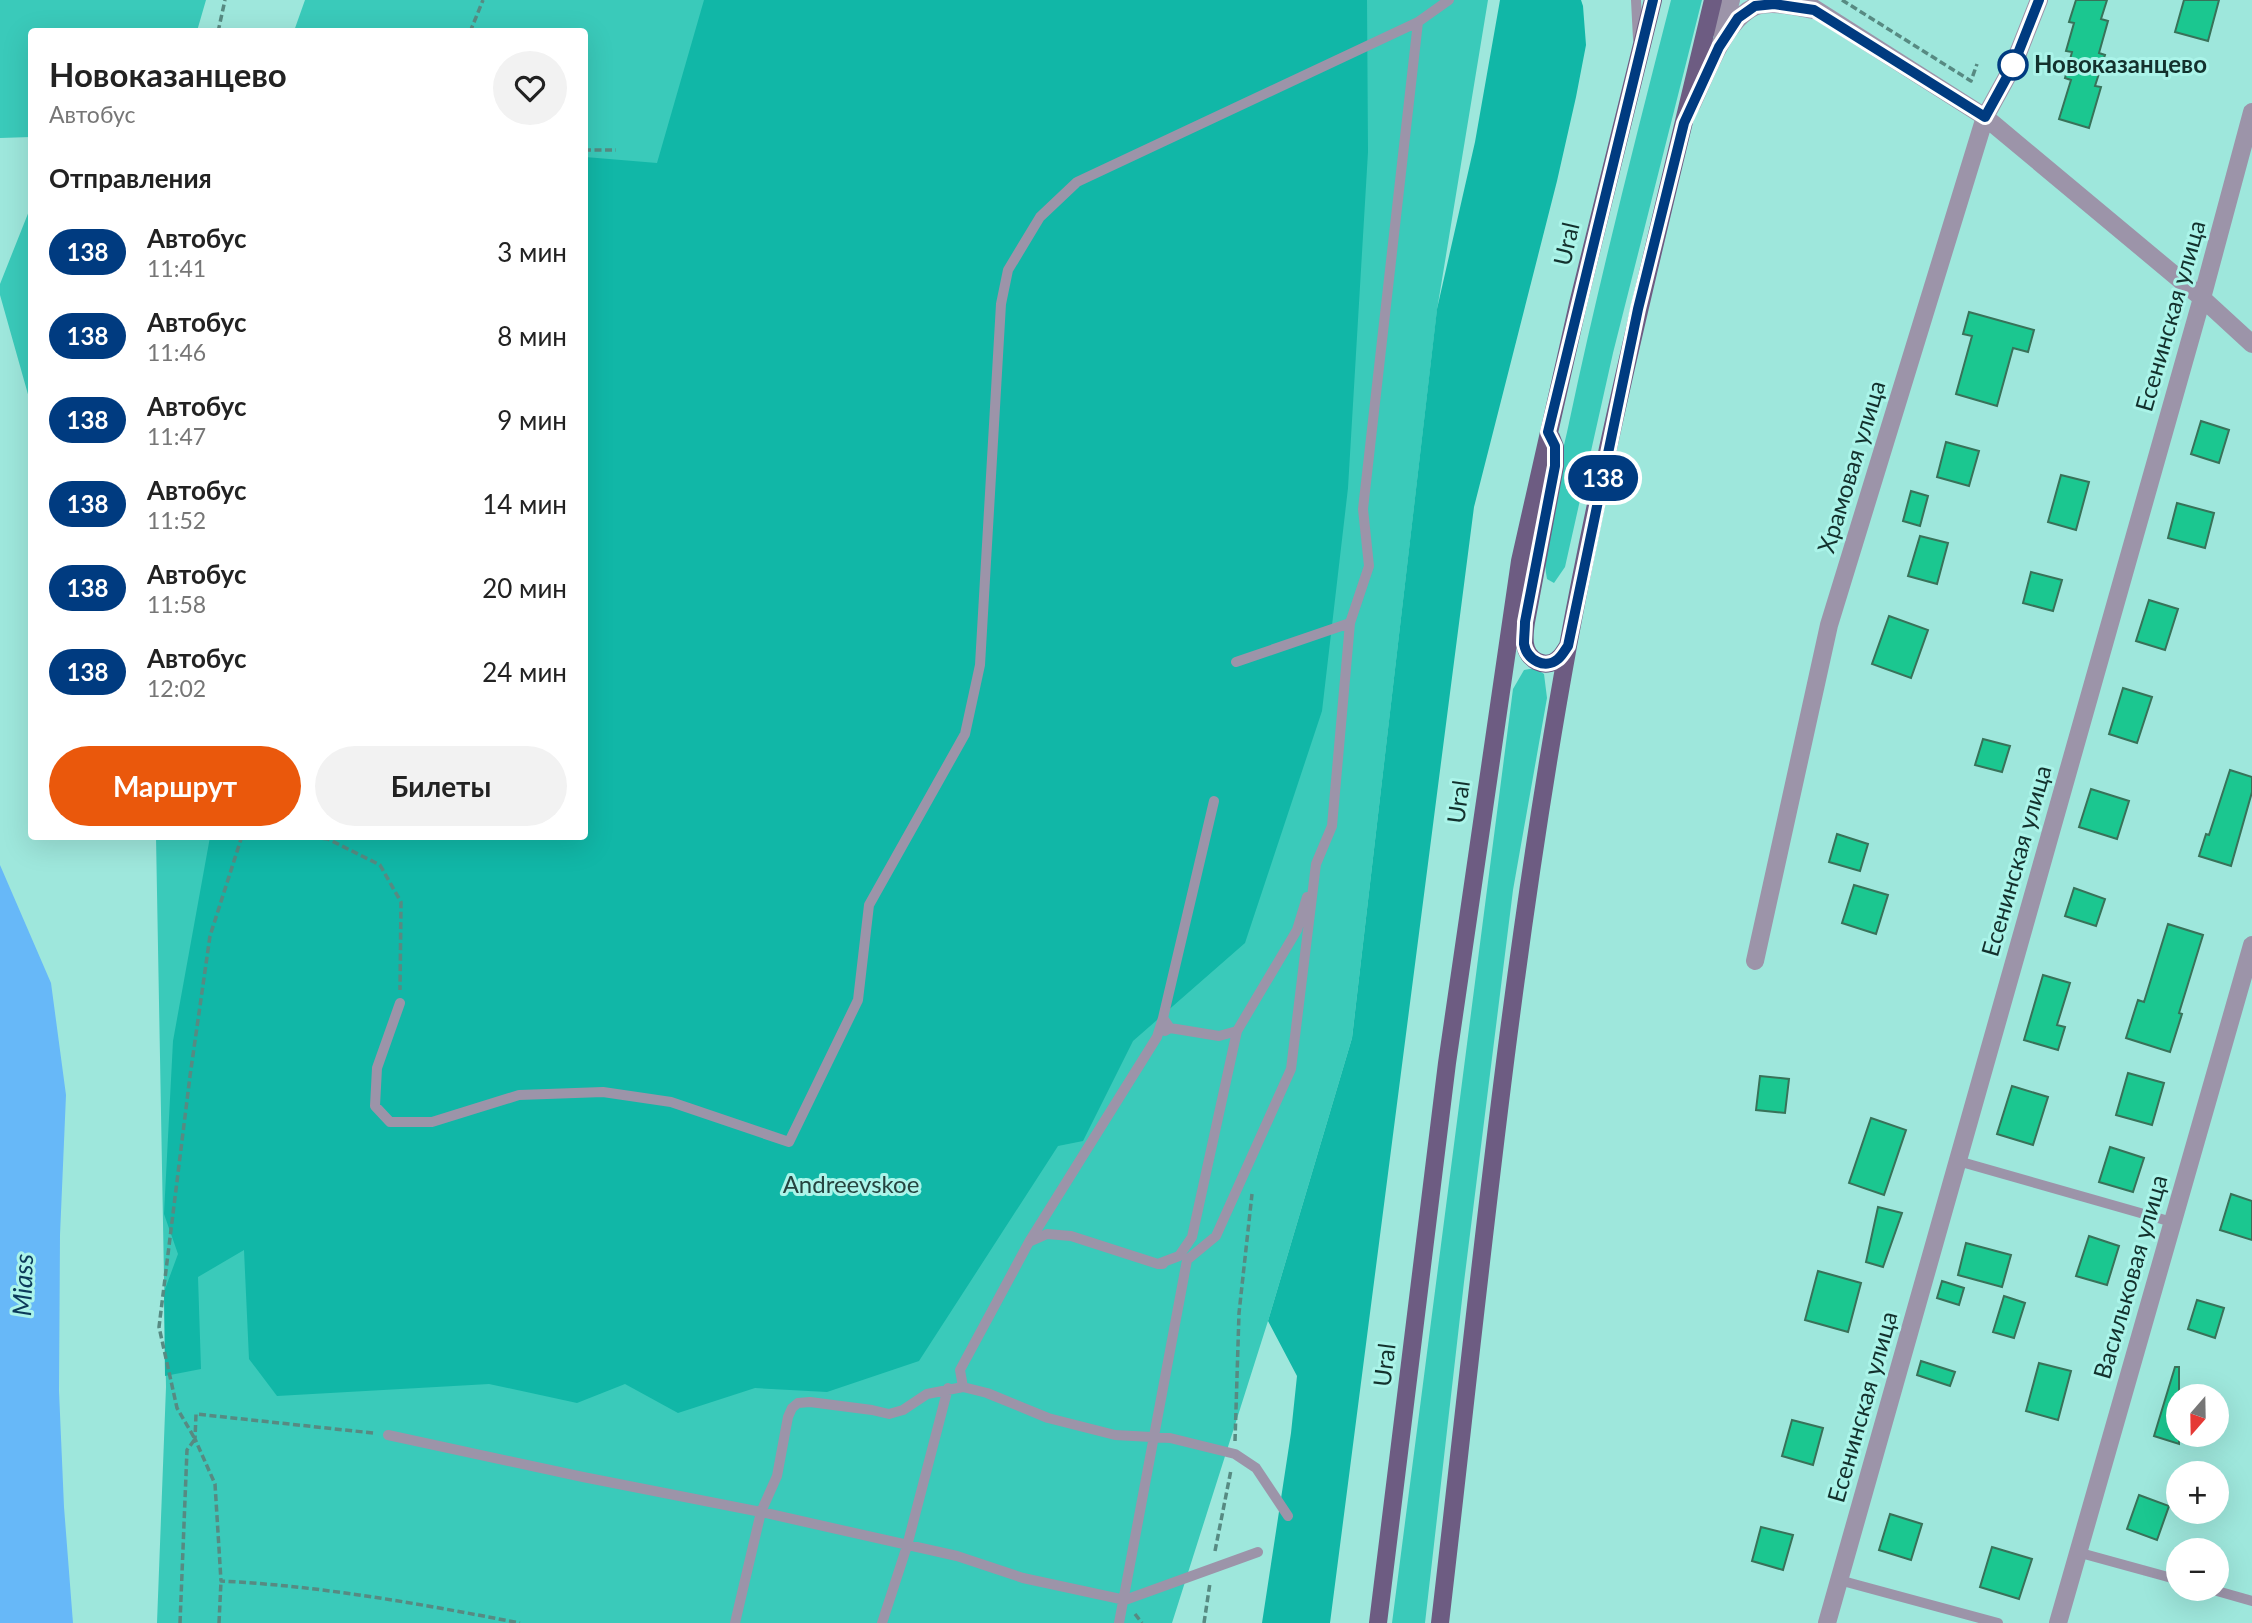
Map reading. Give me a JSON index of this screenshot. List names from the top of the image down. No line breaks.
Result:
{"streets":{"main road":["Ural"],"street":["Есенинская улица","Храмовая улица","Васильковая улица"]},"water":["Miass"],"parks":["Andreevskoe"],"places":["Новоказанцево"],"lines":["bus line 138"],"north":"bottom","page":{"on_map":"138","heading":[["Новоказанцево","Автобус"],"Отправления"],"list":[{"mark":"138","name":"Автобус","note":"11:41","value":"3 мин"},{"mark":"138","name":"Автобус","note":"11:46","value":"8 мин"},{"mark":"138","name":"Автобус","note":"11:47","value":"9 мин"},{"mark":"138","name":"Автобус","note":"11:52","value":"14 мин"},{"mark":"138","name":"Автобус","note":"11:58","value":"20 мин"},{"mark":"138","name":"Автобус","note":"12:02","value":"24 мин"}],"buttons":["Маршрут","Билеты"],"map_buttons":["+","−"]}}
